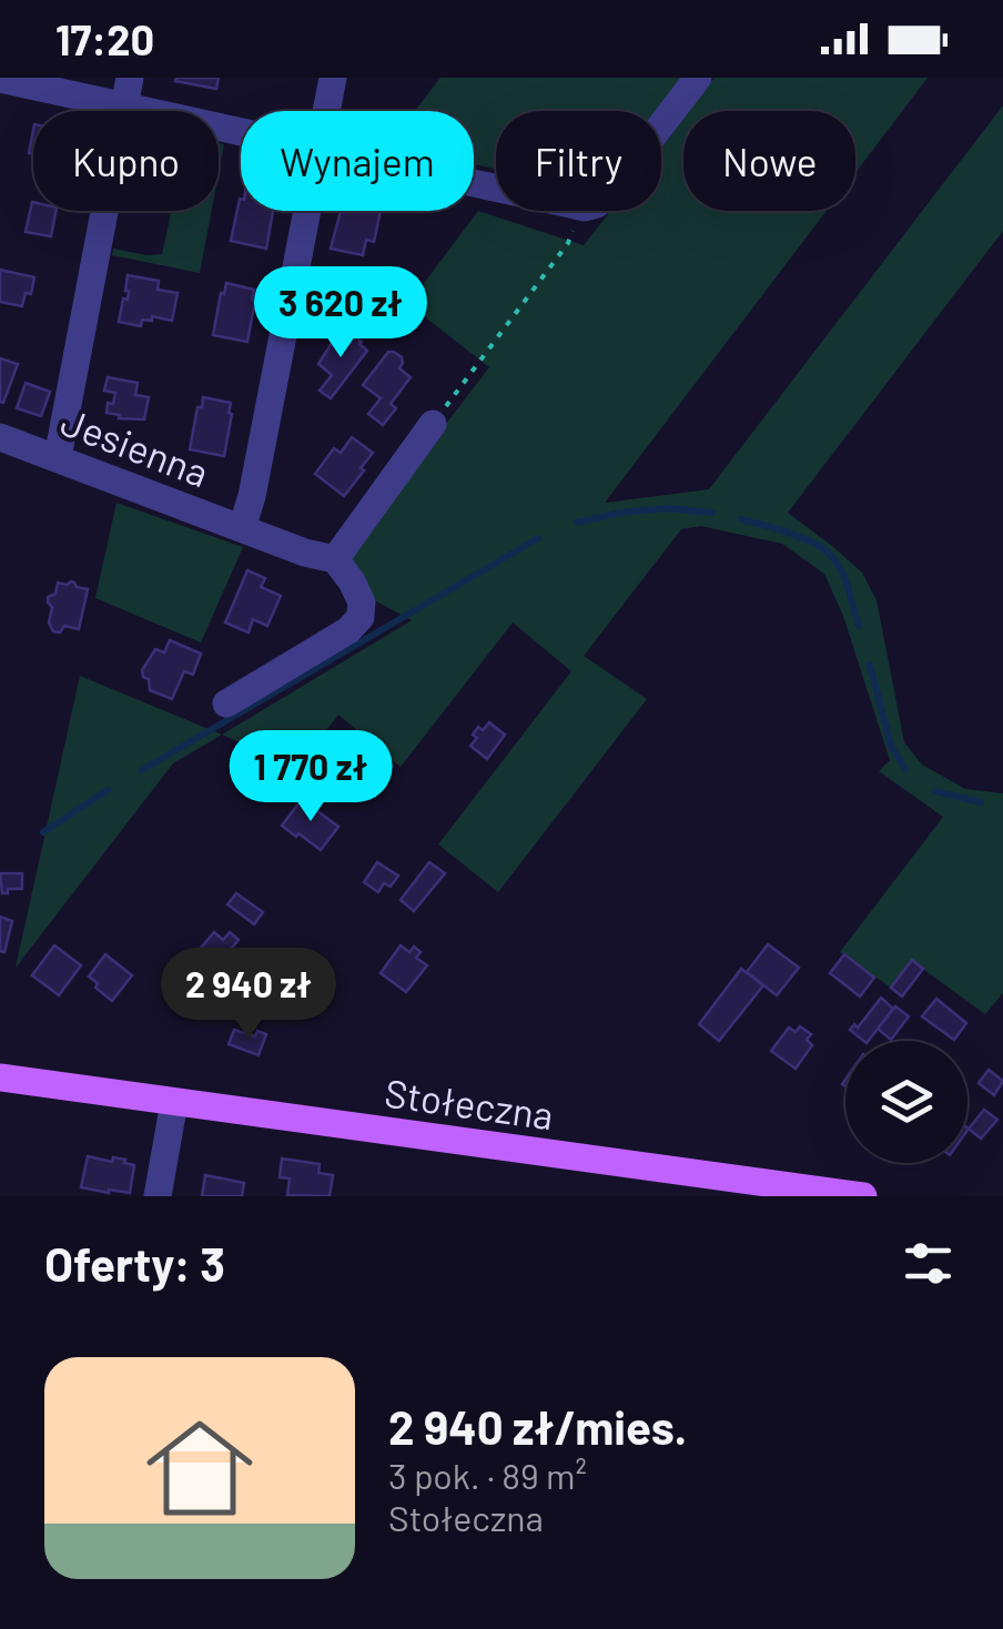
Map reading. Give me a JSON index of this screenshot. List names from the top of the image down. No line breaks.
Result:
{"streets":{"main road":["Stołeczna"],"street":["Jesienna"]},"page":{"status":"17:20","chip":["Kupno","Wynajem","Filtry","Nowe"],"price":["3 620 zł","1 770 zł","2 940 zł"],"heading":"Oferty: 3","list":[{"name":"2 940 zł/mies.","note":"3 pok. · 89 m² · Stołeczna"}]}}
